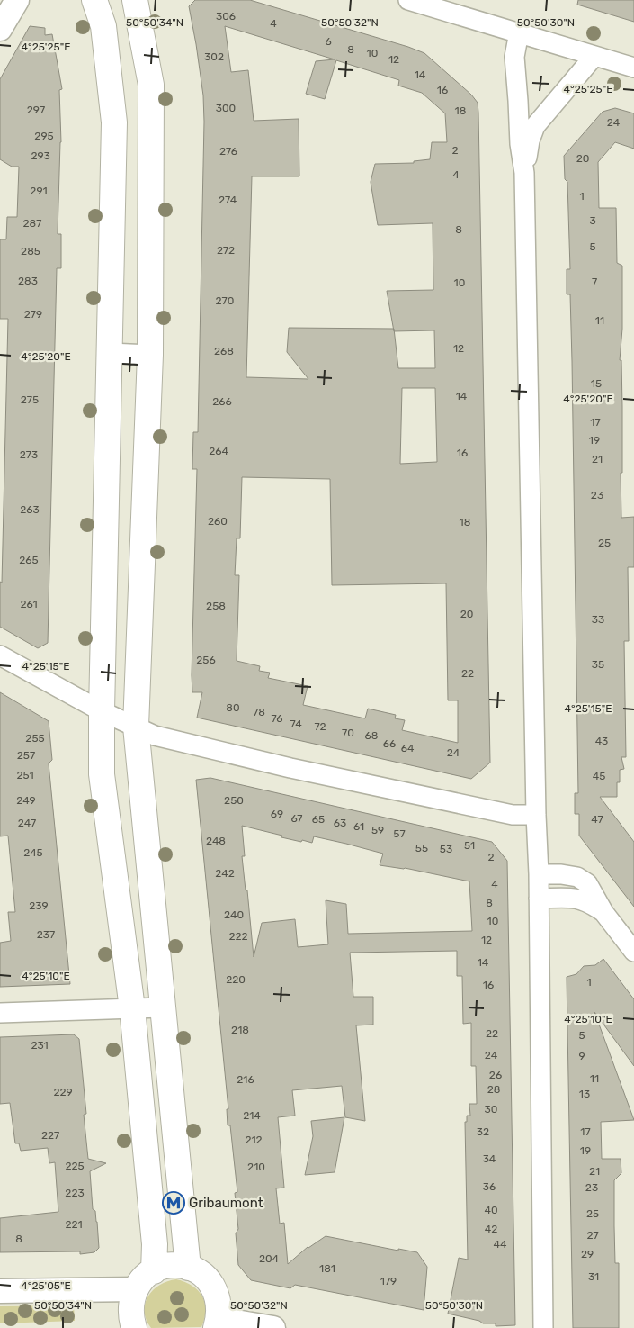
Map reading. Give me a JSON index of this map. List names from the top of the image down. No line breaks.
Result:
{"places":{"metro station":["Gribaumont"]},"house_numbers":["306","4","6","8","10","302","12","14","16","300","297","18","24","295","2","276","293","20","4","291","1","274","3","287","8","5","272","285","283","7","10","270","279","11","12","268","15","14","275","266","17","19","264","16","273","21","23","263","260","18","25","265","261","258","20","33","256","35","22","80","78","76","74","72","70","68","255","43","66","64","24","257","251","45","249","250","69","67","65","47","247","63","61","59","57","248","51","55","53","245","2","242","4","8","239","240","10","237","222","12","14","220","1","16","218","22","5","231","24","9","26","11","216","28","229","13","30","214","32","17","227","212","19","34","225","210","21","36","23","223","40","25","221","42","27","8","44","29","204","181","31","179"],"coordinates":["50°50'34\"N","50°50'32\"N","50°50'30\"N","4°25'25\"E","4°25'20\"E","4°25'15\"E","4°25'10\"E","4°25'05\"E"]}
